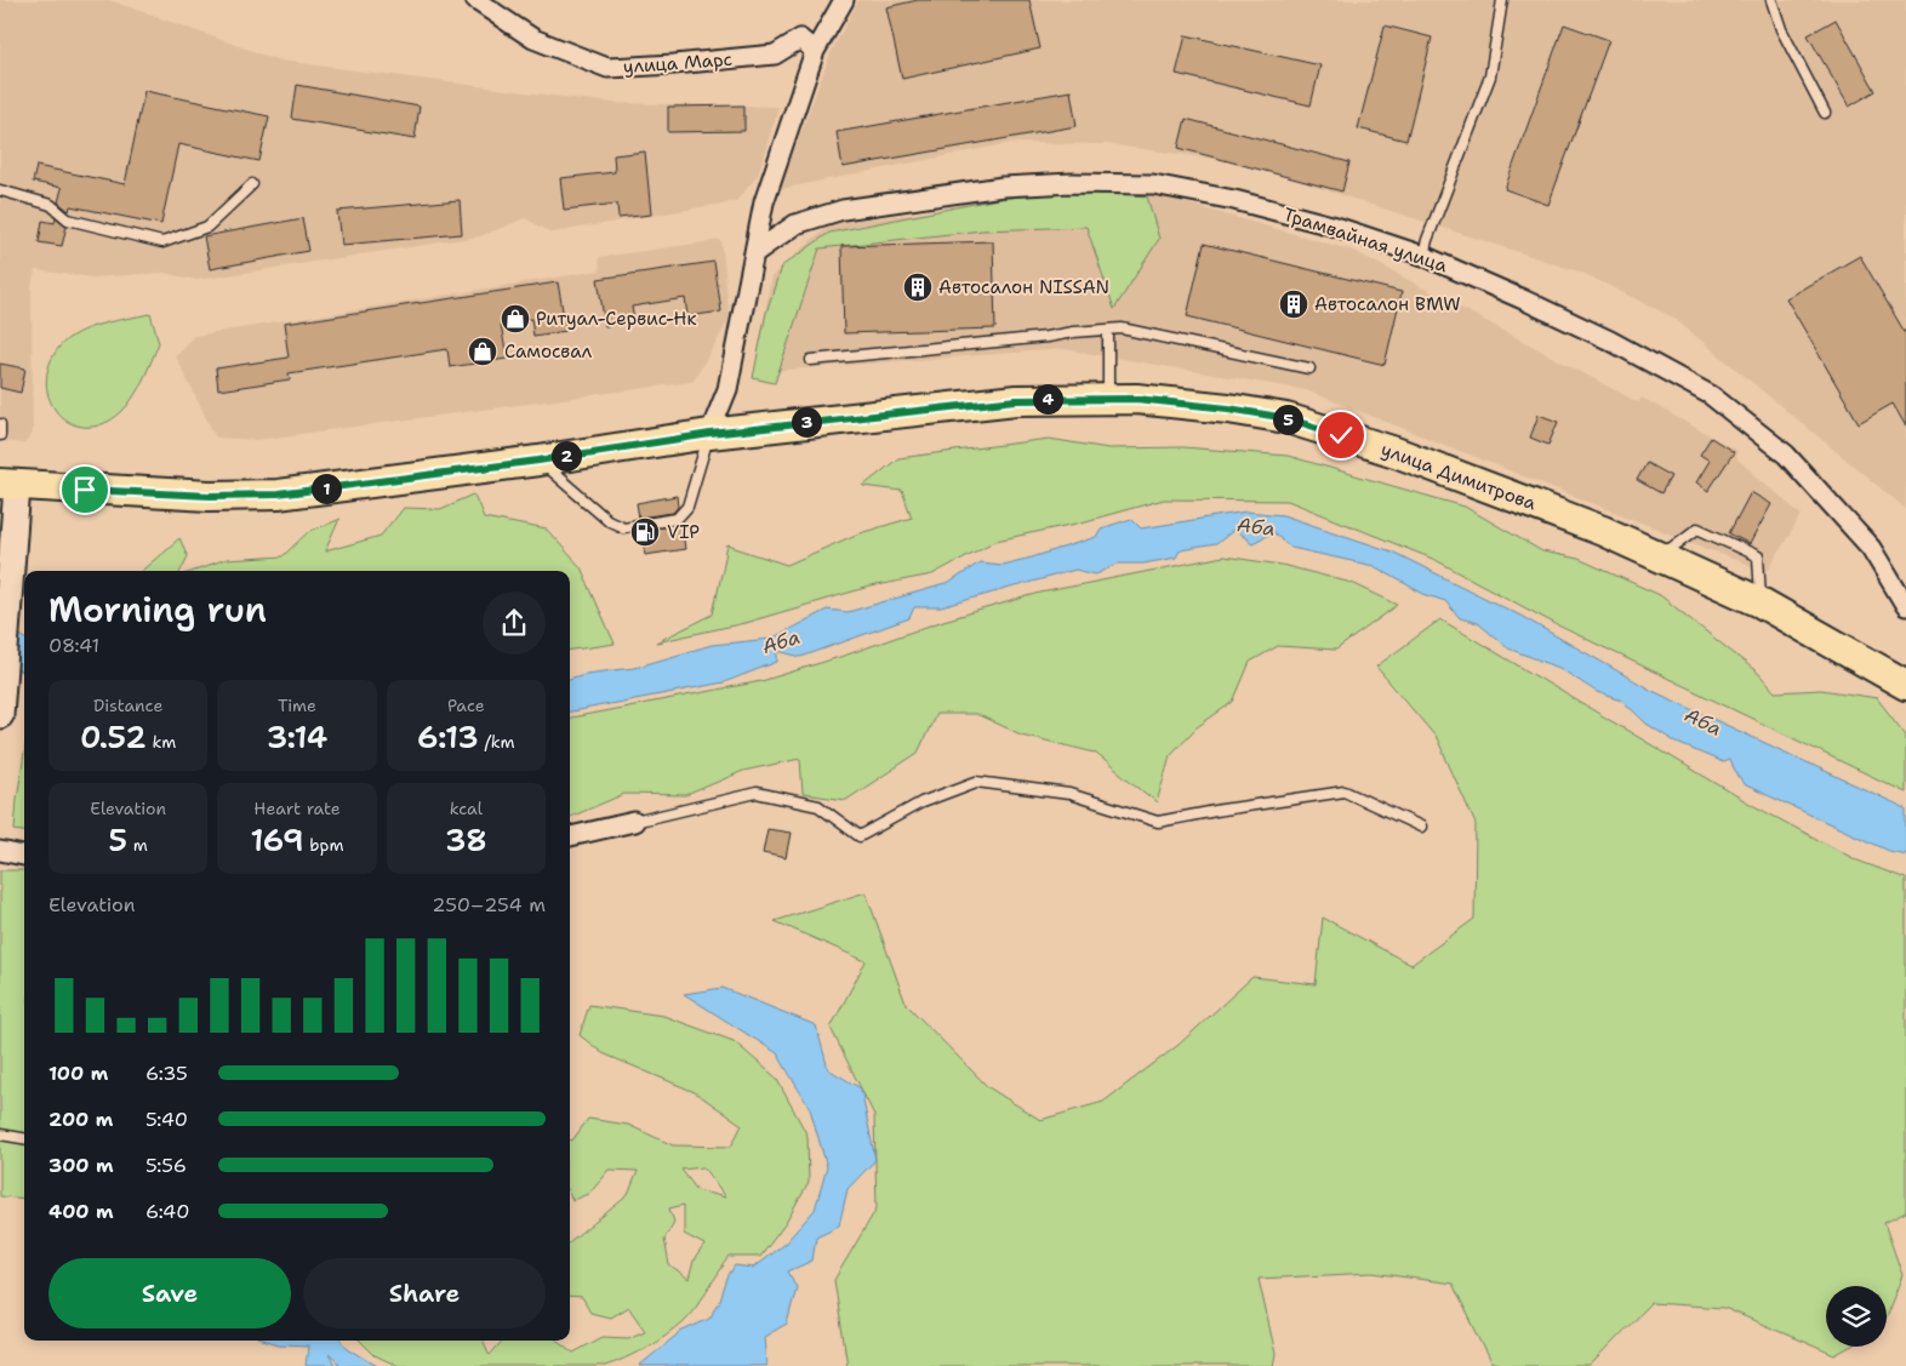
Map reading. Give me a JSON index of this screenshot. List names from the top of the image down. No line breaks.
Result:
{"streets":{"main road":["улица Димитрова"],"street":["улица Марс","Трамвайная улица"]},"water":["Аба"],"places":{"building":["Автосалон NISSAN","Автосалон BMW"],"shop":["Ритуал-Сервис-Нк","Самосвал"],"fuel station":["VIP"]},"page":{"pins":["4","5","3","2","1"],"heading":["Morning run","08:41"],"stats":[["Distance","0.52 km"],["Time","3:14"],["Pace","6:13 /km"],["Elevation","5 m"],["Heart rate","169 bpm"],["kcal","38"]],"chart":["Elevation","250–254 m"],"list":[{"name":"100 m","note":"6:35"},{"name":"200 m","note":"5:40"},{"name":"300 m","note":"5:56"},{"name":"400 m","note":"6:40"}],"buttons":["Save","Share"]}}
